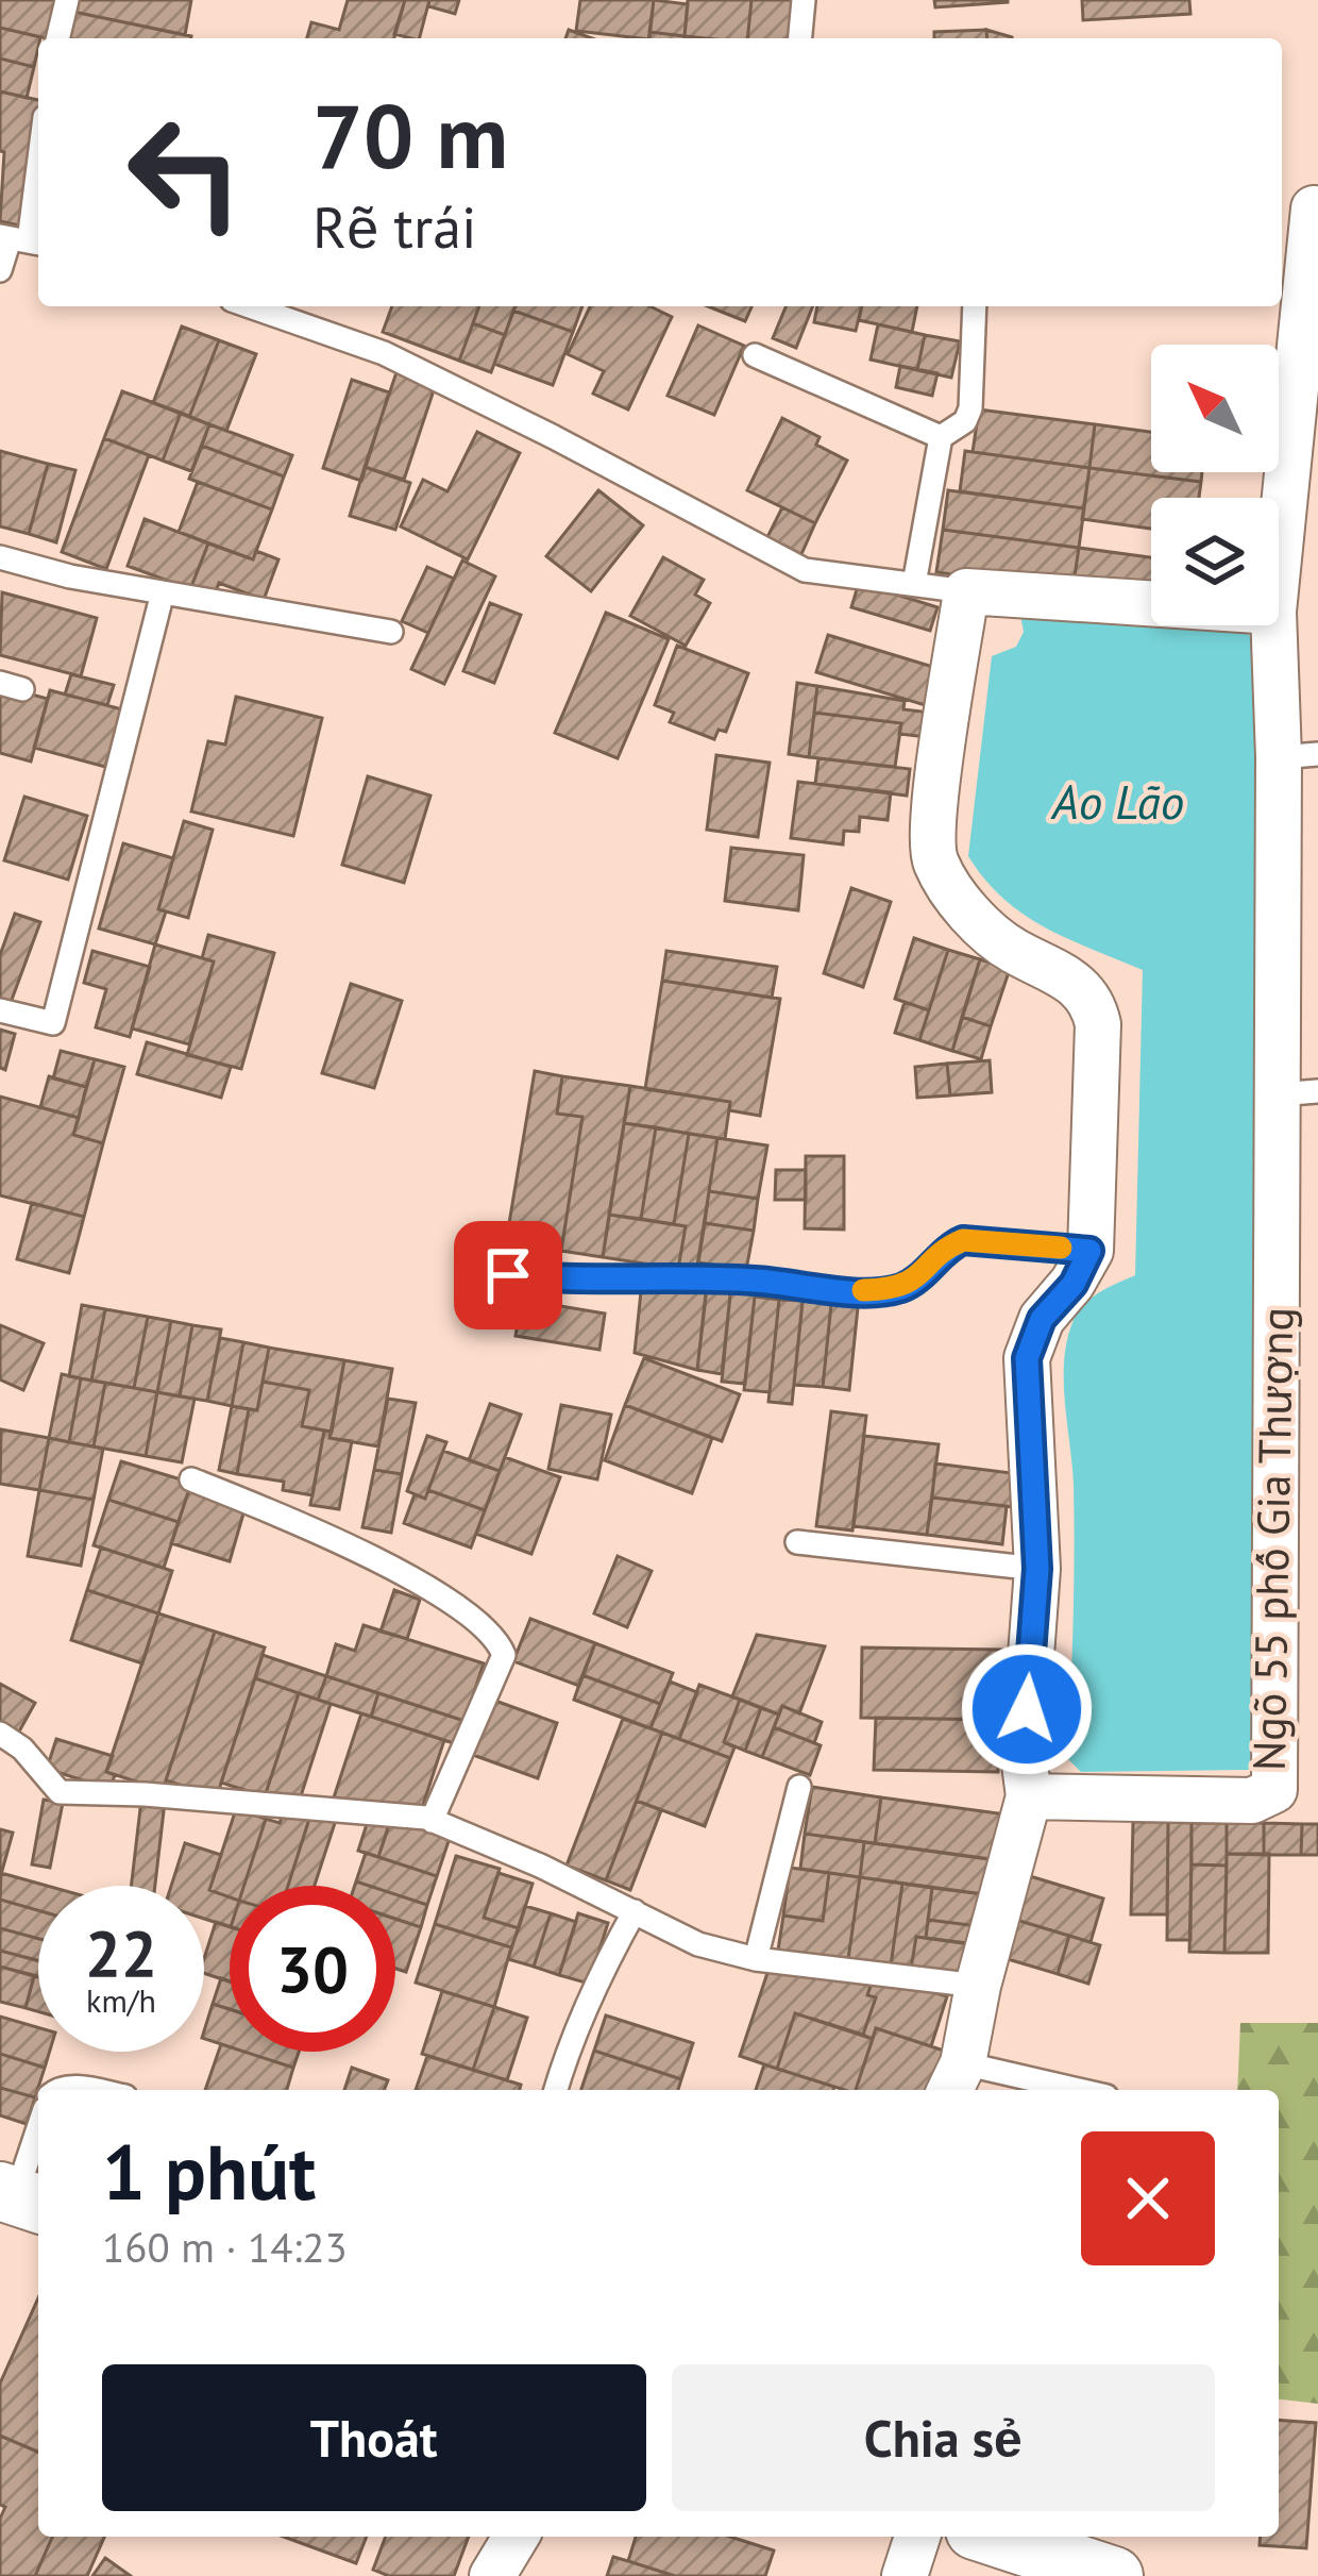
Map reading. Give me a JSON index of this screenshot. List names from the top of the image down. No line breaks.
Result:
{"streets":{"street":["Ngõ 55 phố Gia Thượng"]},"water":["Ao Lão"],"north":"top left","page":{"turn":["70 m","Rẽ trái"],"speed":"22 km/h","limit":"30","heading":["1 phút","160 m · 14:23"],"buttons":["Thoát","Chia sẻ"]}}
